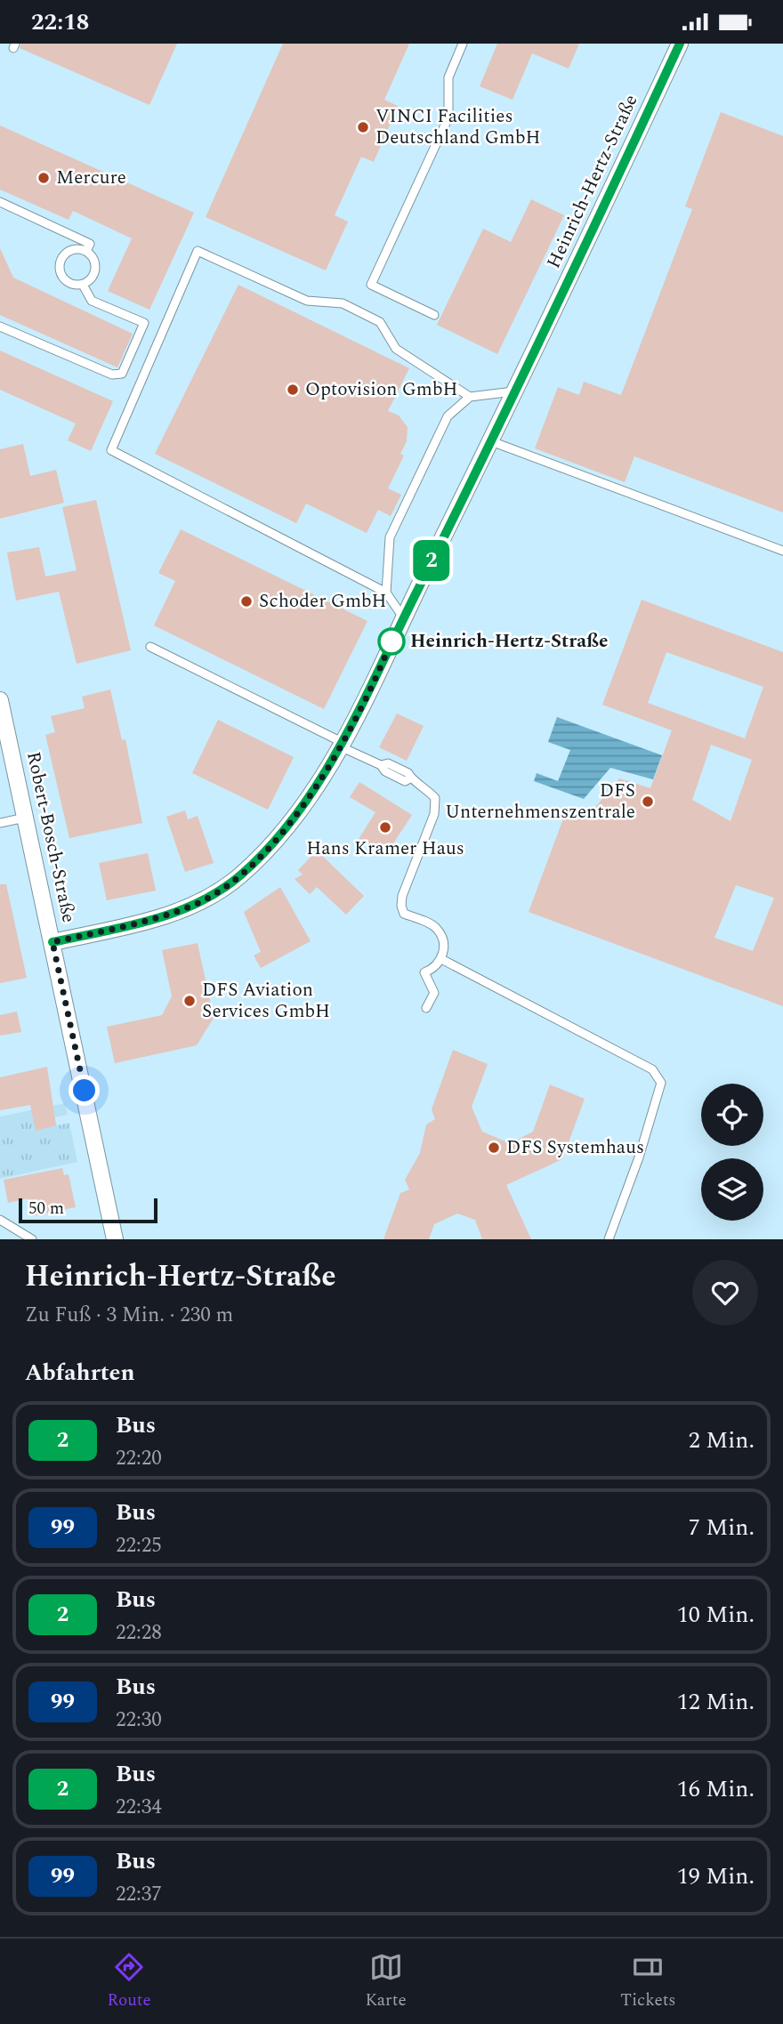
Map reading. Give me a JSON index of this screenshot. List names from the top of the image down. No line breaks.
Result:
{"streets":{"street":["Heinrich-Hertz-Straße","Robert-Bosch-Straße"]},"crossings":[["Heinrich-Hertz-Straße","Robert-Bosch-Straße"]],"places":["VINCI Facilities Deutschland GmbH","Mercure","Optovision GmbH","Schoder GmbH","Heinrich-Hertz-Straße","DFS Unternehmenszentrale","Hans Kramer Haus","DFS Aviation Services GmbH","DFS Systemhaus"],"lines":["bus line 2"],"scale_bar":"50 m","page":{"status":"22:18","on_map":"2","scale":"50 m","heading":[["Heinrich-Hertz-Straße","Zu Fuß · 3 Min. · 230 m"],"Abfahrten"],"list":[{"mark":"2","name":"Bus","note":"22:20","value":"2 Min."},{"mark":"99","name":"Bus","note":"22:25","value":"7 Min."},{"mark":"2","name":"Bus","note":"22:28","value":"10 Min."},{"mark":"99","name":"Bus","note":"22:30","value":"12 Min."},{"mark":"2","name":"Bus","note":"22:34","value":"16 Min."},{"mark":"99","name":"Bus","note":"22:37","value":"19 Min."}],"tabs":["Route","Karte","Tickets"]}}
